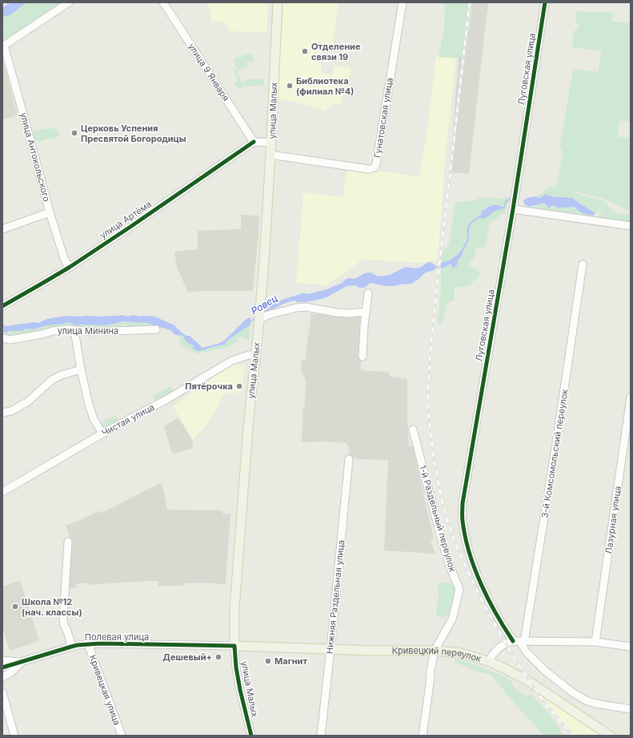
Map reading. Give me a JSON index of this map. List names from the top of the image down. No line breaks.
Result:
{"streets":{"main road":["улица Малых","Кривецкий переулок"],"street":["Луговская улица","улица 9 Января","Гунатовская улица","улица Антокольского","улица Артёма","улица Минина","Чистая улица","3-й Комсомольский переулок","1-й Раздельный переулок","Лазурная улица","Нижняя Раздельная улица","Полевая улица","Кривецкая улица"]},"crossings":[["Луговская улица","3-й Комсомольский переулок"],["Луговская улица","Кривецкий переулок"],["улица 9 Января","улица Артёма"],["улица Малых","Гунатовская улица"],["улица Малых","Чистая улица"],["улица Малых","Полевая улица"],["улица Малых","Кривецкий переулок"],["улица Антокольского","улица Артёма"],["3-й Комсомольский переулок","Кривецкий переулок"],["1-й Раздельный переулок","Кривецкий переулок"],["Лазурная улица","Кривецкий переулок"],["Нижняя Раздельная улица","Кривецкий переулок"],["Полевая улица","Кривецкий переулок"],["Полевая улица","Кривецкая улица"]],"water":["Ровец"],"places":["Отделение связи 19","Библиотека (филиал №4)","Церковь Успения Пресвятой Богородицы","Пятёрочка","Школа №12 (нач. классы)","Дешевый+","Магнит"]}
